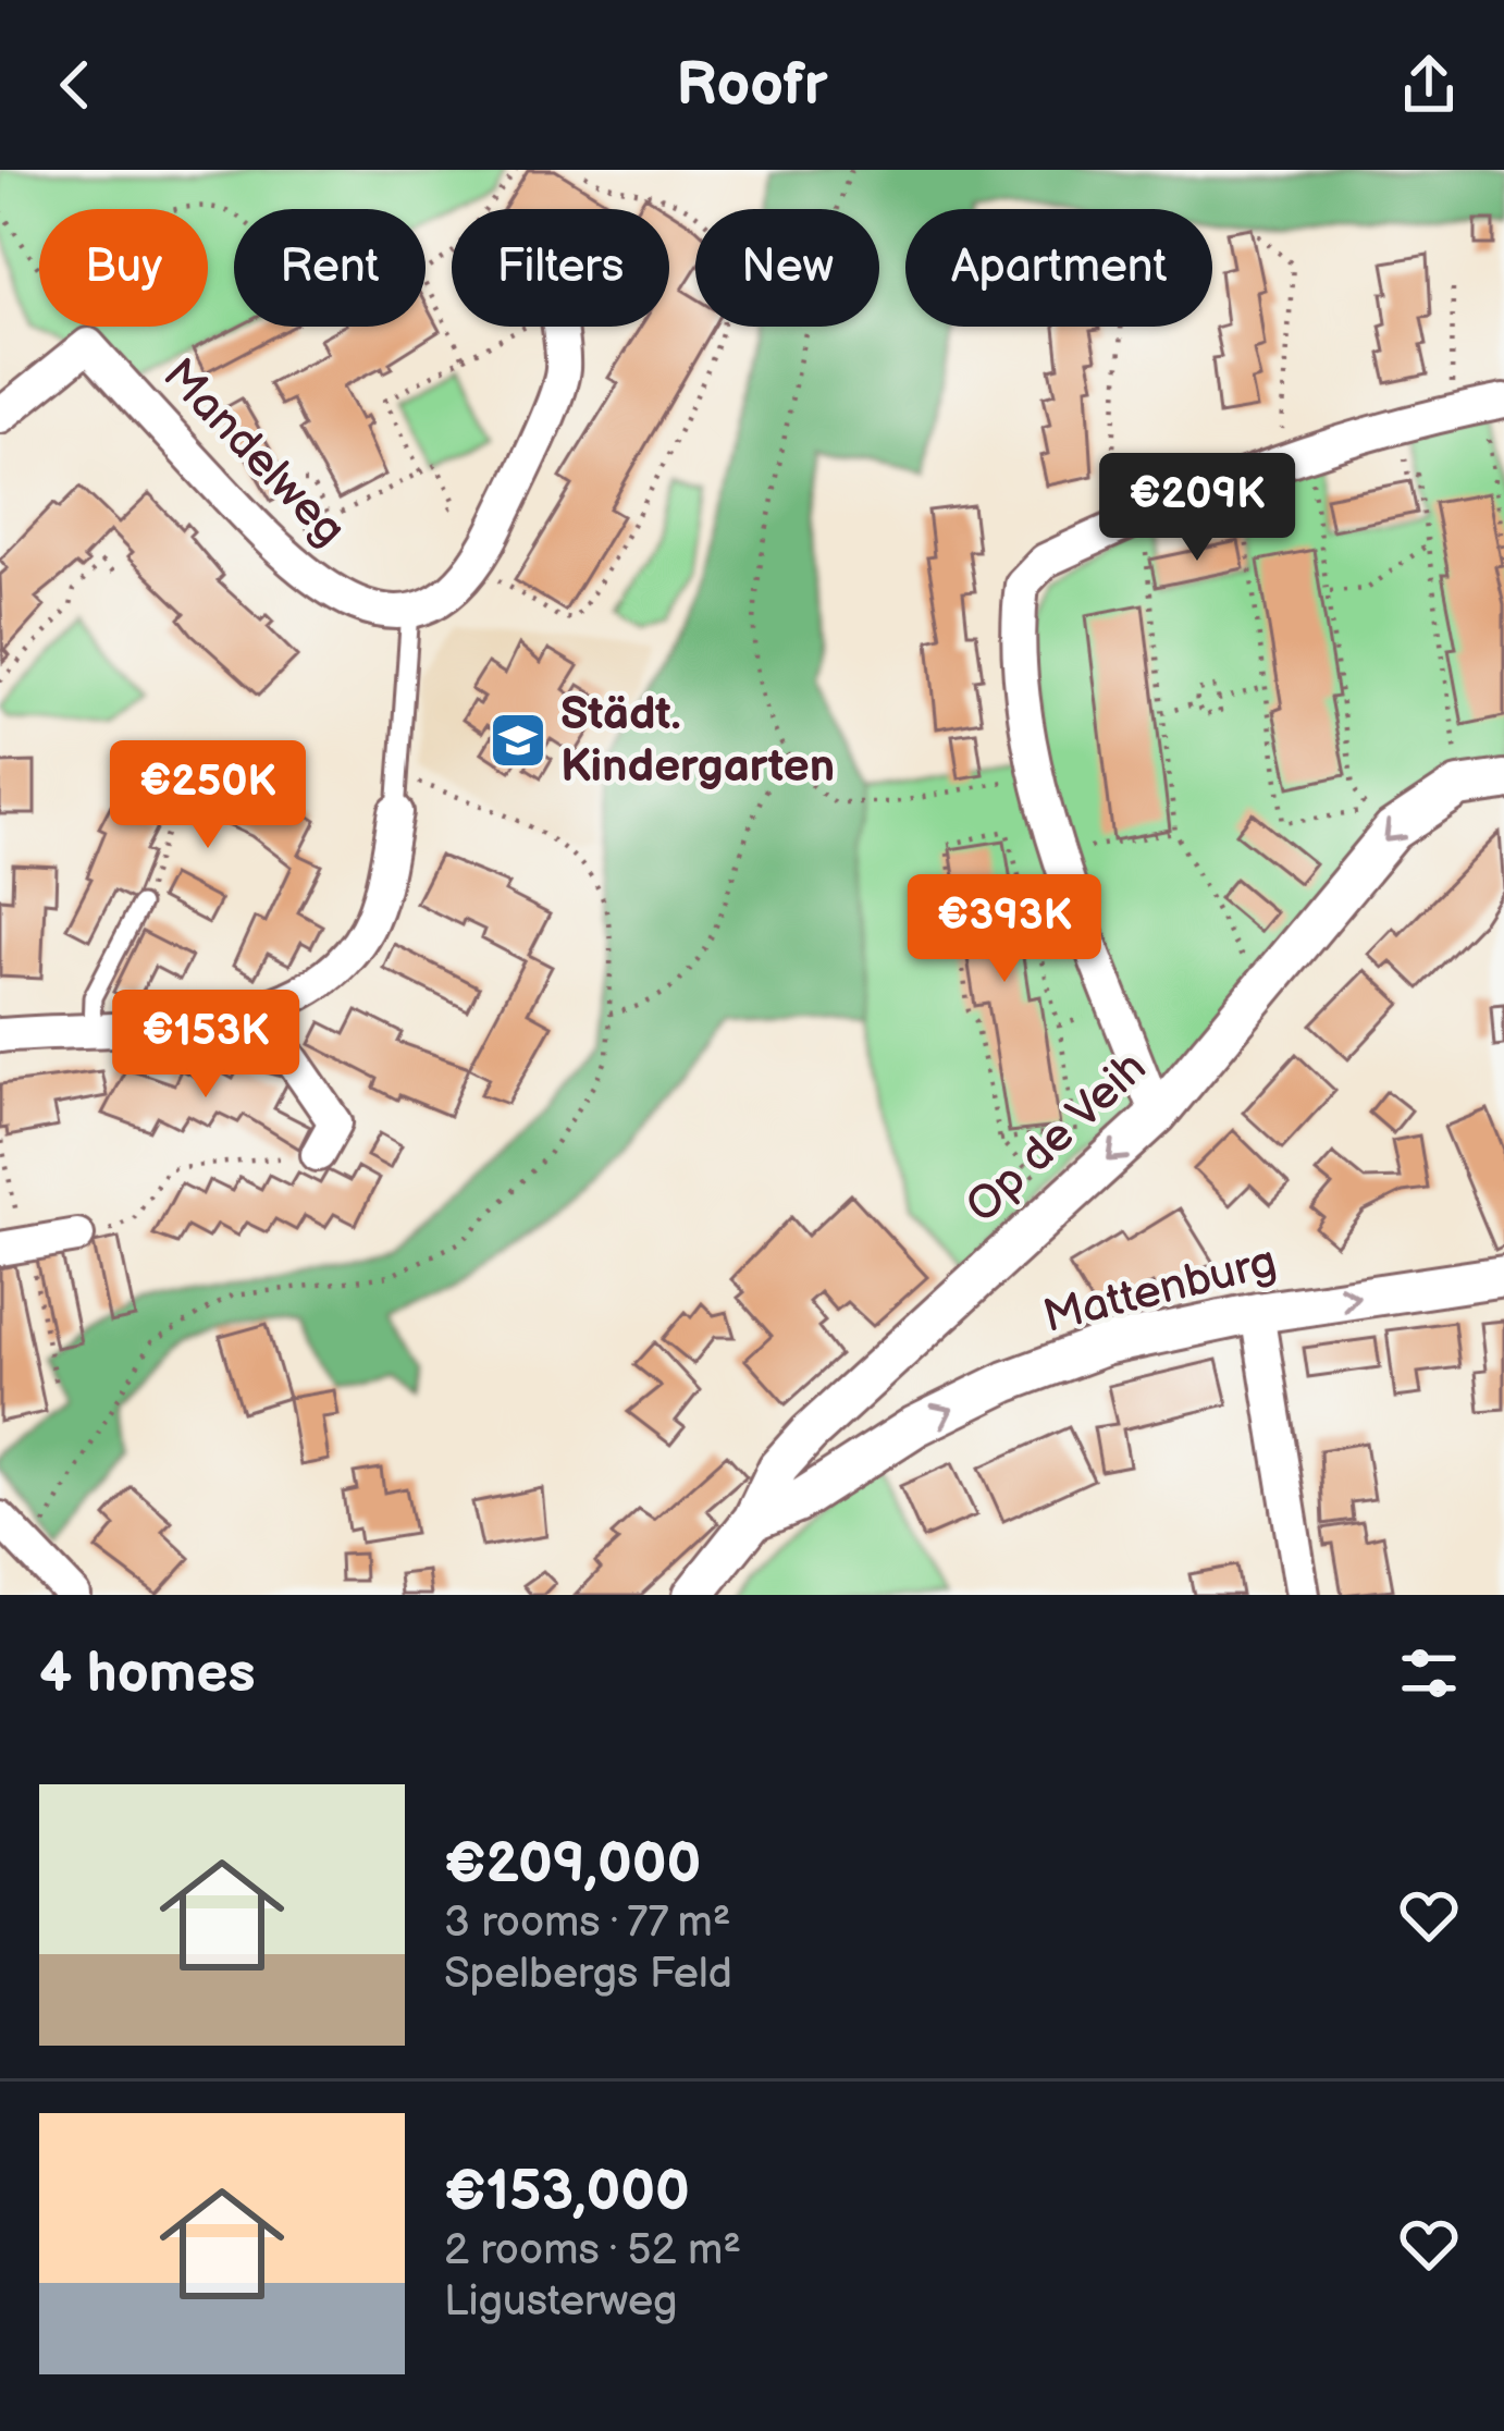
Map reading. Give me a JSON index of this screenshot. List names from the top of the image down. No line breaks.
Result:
{"streets":{"street":["Mandelweg","Op de Veih","Mattenburg"]},"crossings":[["Op de Veih","Mattenburg"]],"one_way":["Op de Veih","Mattenburg"],"places":{"school or university":["Städt. Kindergarten"]},"page":{"header":"Roofr","chip":["Buy","Rent","Filters","New","Apartment"],"price":["€209K","€250K","€393K","€153K"],"heading":"4 homes","list":[{"name":"€209,000","note":"3 rooms · 77 m² · Spelbergs Feld"},{"name":"€153,000","note":"2 rooms · 52 m² · Ligusterweg"}]}}
